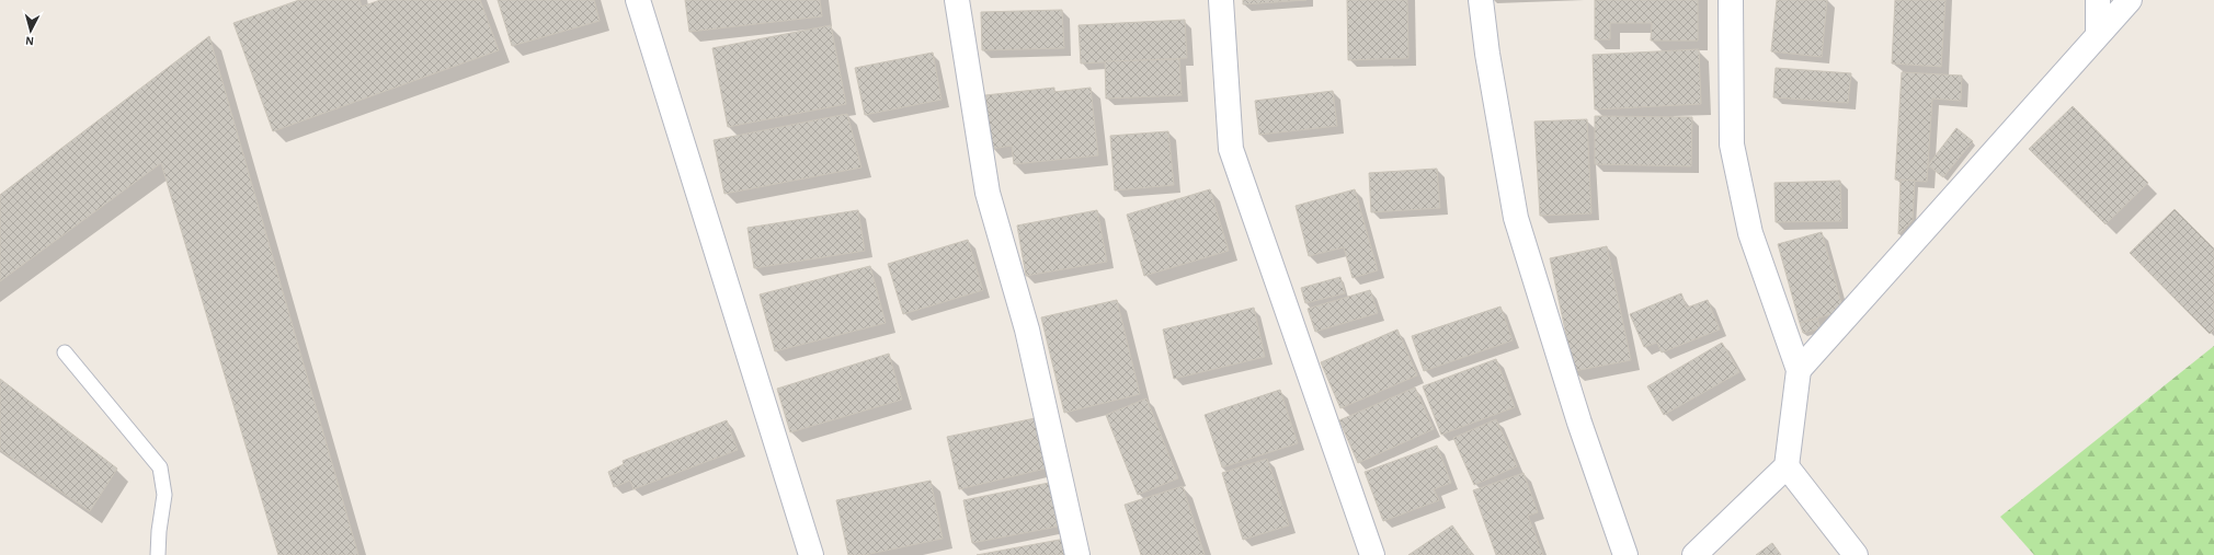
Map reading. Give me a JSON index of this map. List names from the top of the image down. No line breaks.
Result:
{"north":"bottom"}
